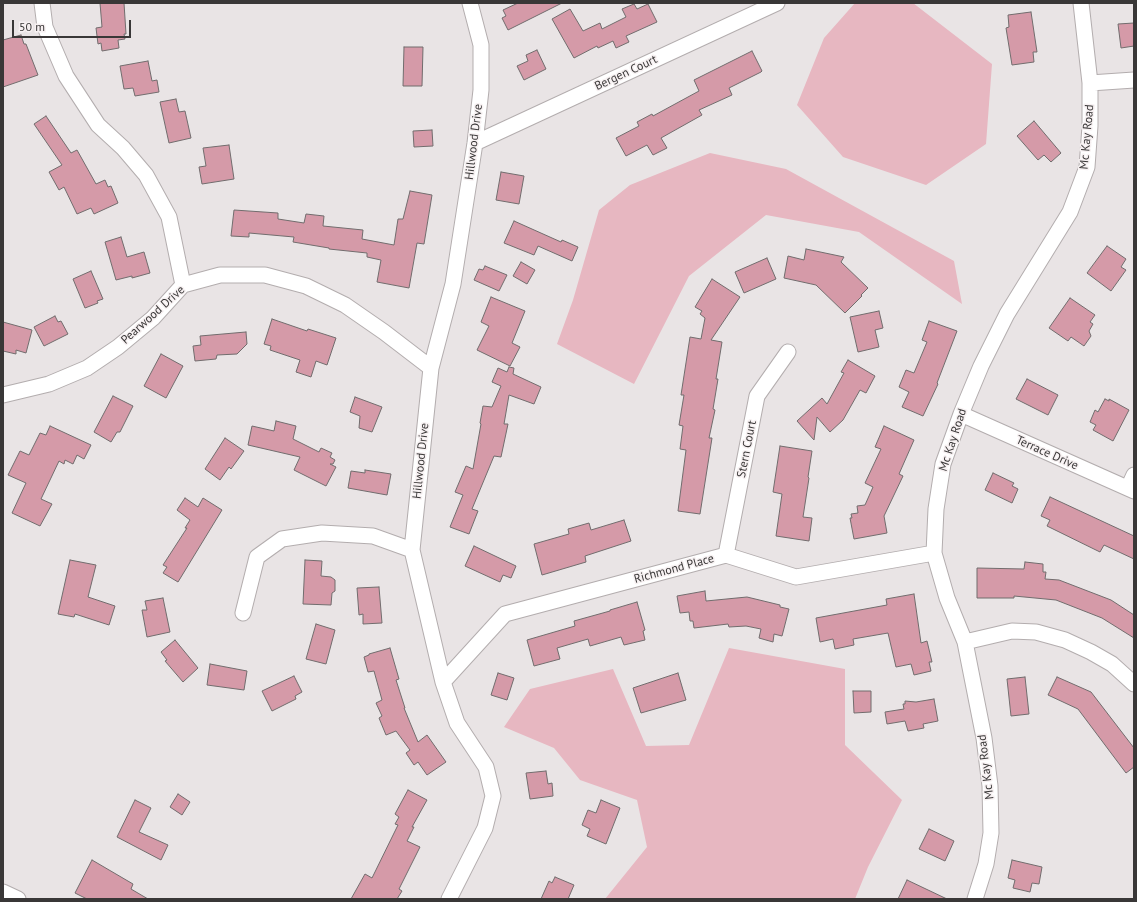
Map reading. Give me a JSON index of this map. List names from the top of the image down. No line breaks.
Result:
{"streets":{"street":["Bergen Court","Mc Kay Road","Hillwood Drive","Pearwood Drive","Stern Court","Terrace Drive","Richmond Place"]},"crossings":[["Bergen Court","Hillwood Drive"],["Mc Kay Road","Terrace Drive"],["Mc Kay Road","Richmond Place"],["Hillwood Drive","Pearwood Drive"],["Hillwood Drive","Richmond Place"],["Stern Court","Richmond Place"]],"scale_bar":"50 m"}
